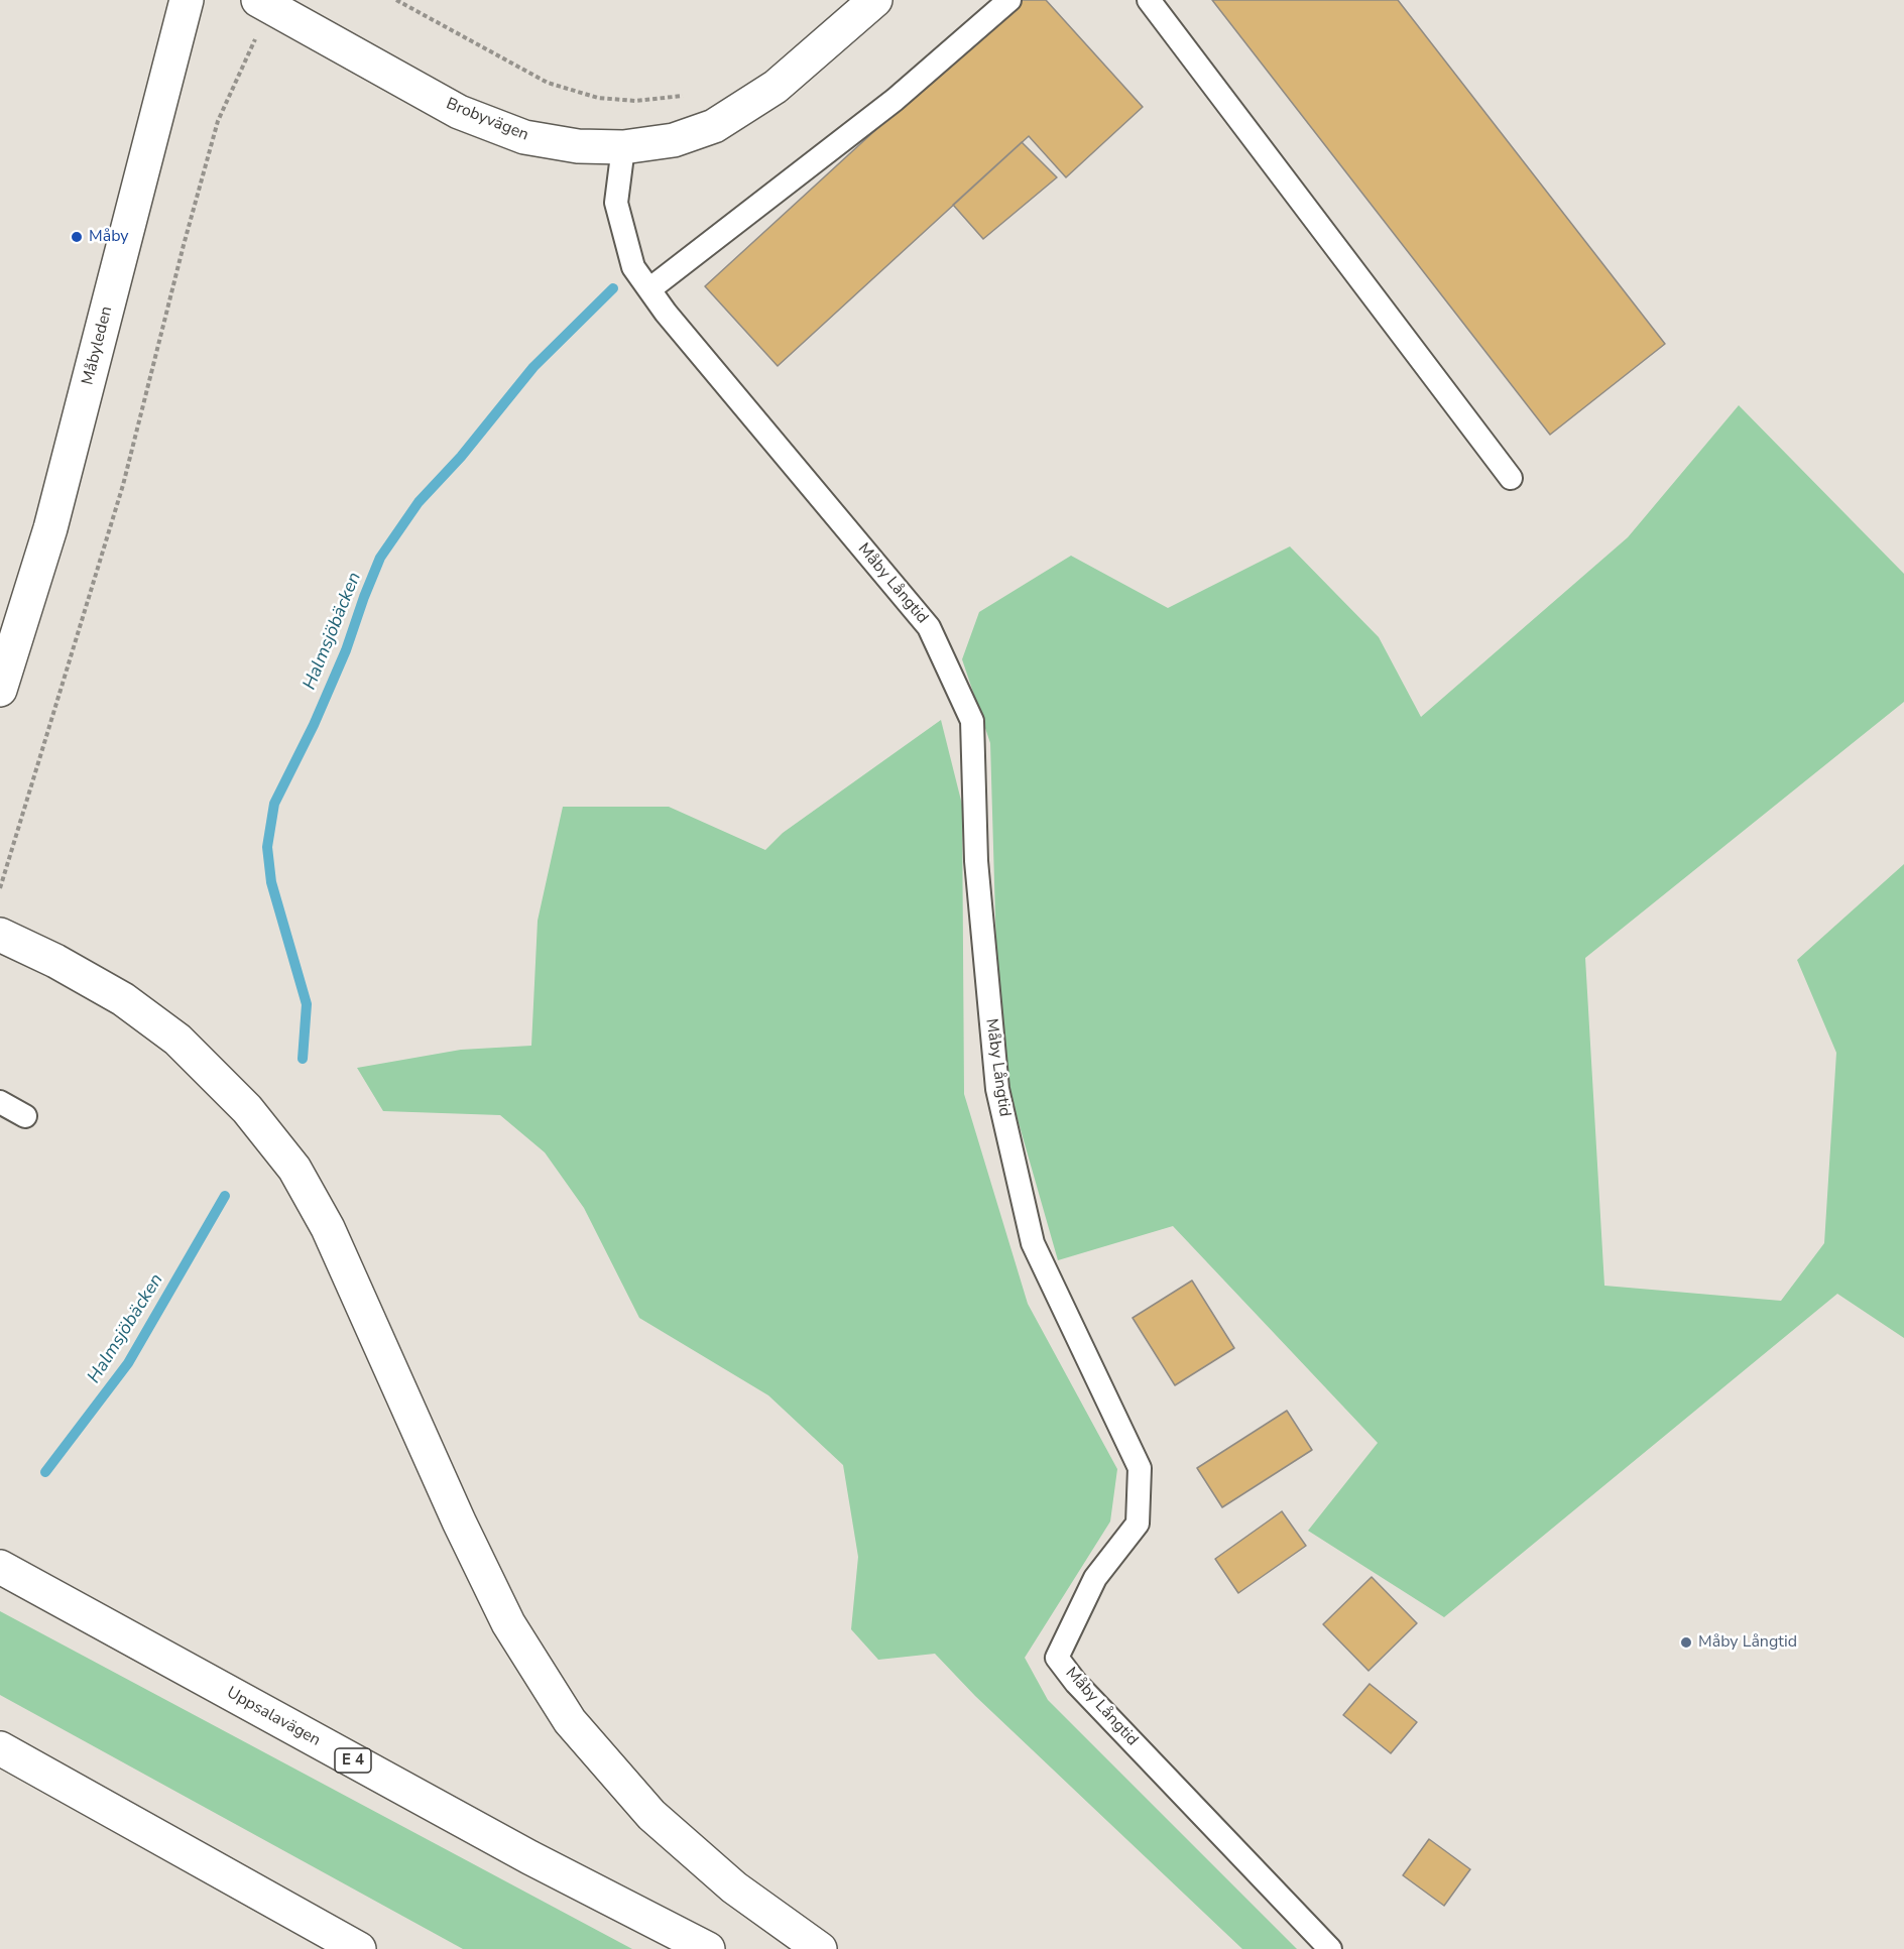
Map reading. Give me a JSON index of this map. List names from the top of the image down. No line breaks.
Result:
{"streets":{"main road":["Brobyvägen","Måbyleden","Uppsalavägen","E 4"],"lane":["Måby Långtid"]},"crossings":[["Brobyvägen","Måby Långtid"]],"water":["Halmsjöbäcken"],"places":["Måby","Måby Långtid"]}
